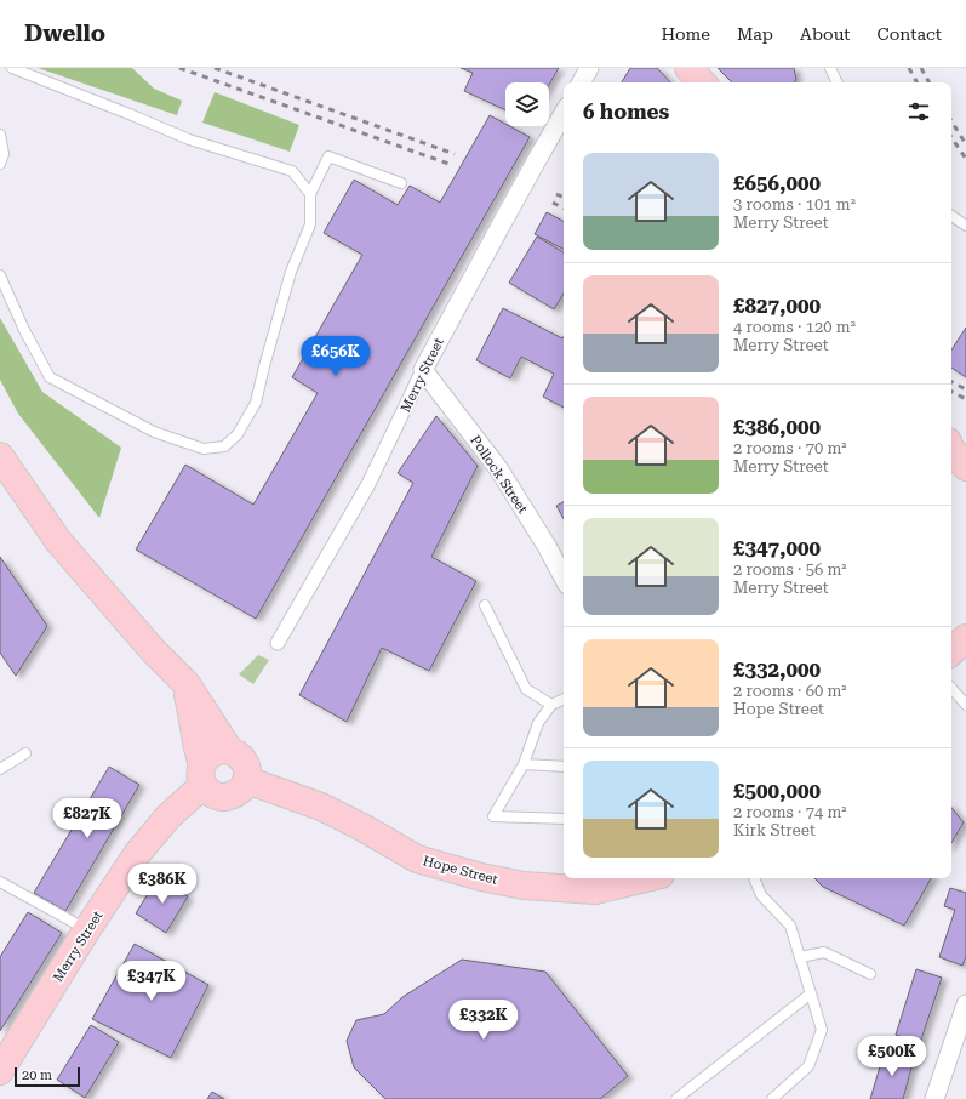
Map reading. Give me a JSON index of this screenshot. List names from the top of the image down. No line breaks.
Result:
{"streets":{"main road":["Merry Street","Hope Street"],"street":["Pollock Street"]},"crossings":[["Merry Street","Pollock Street"],["Merry Street","Hope Street"]],"scale_bar":"20 m","page":{"header":"Dwello","nav":["Home","Map","About","Contact"],"heading":"6 homes","list":[{"name":"£656,000","note":"3 rooms · 101 m² · Merry Street"},{"name":"£827,000","note":"4 rooms · 120 m² · Merry Street"},{"name":"£386,000","note":"2 rooms · 70 m² · Merry Street"},{"name":"£347,000","note":"2 rooms · 56 m² · Merry Street"},{"name":"£332,000","note":"2 rooms · 60 m² · Hope Street"},{"name":"£500,000","note":"2 rooms · 74 m² · Kirk Street"}],"price":["£656K","£827K","£386K","£347K","£332K","£500K"],"scale":"20 m"}}
